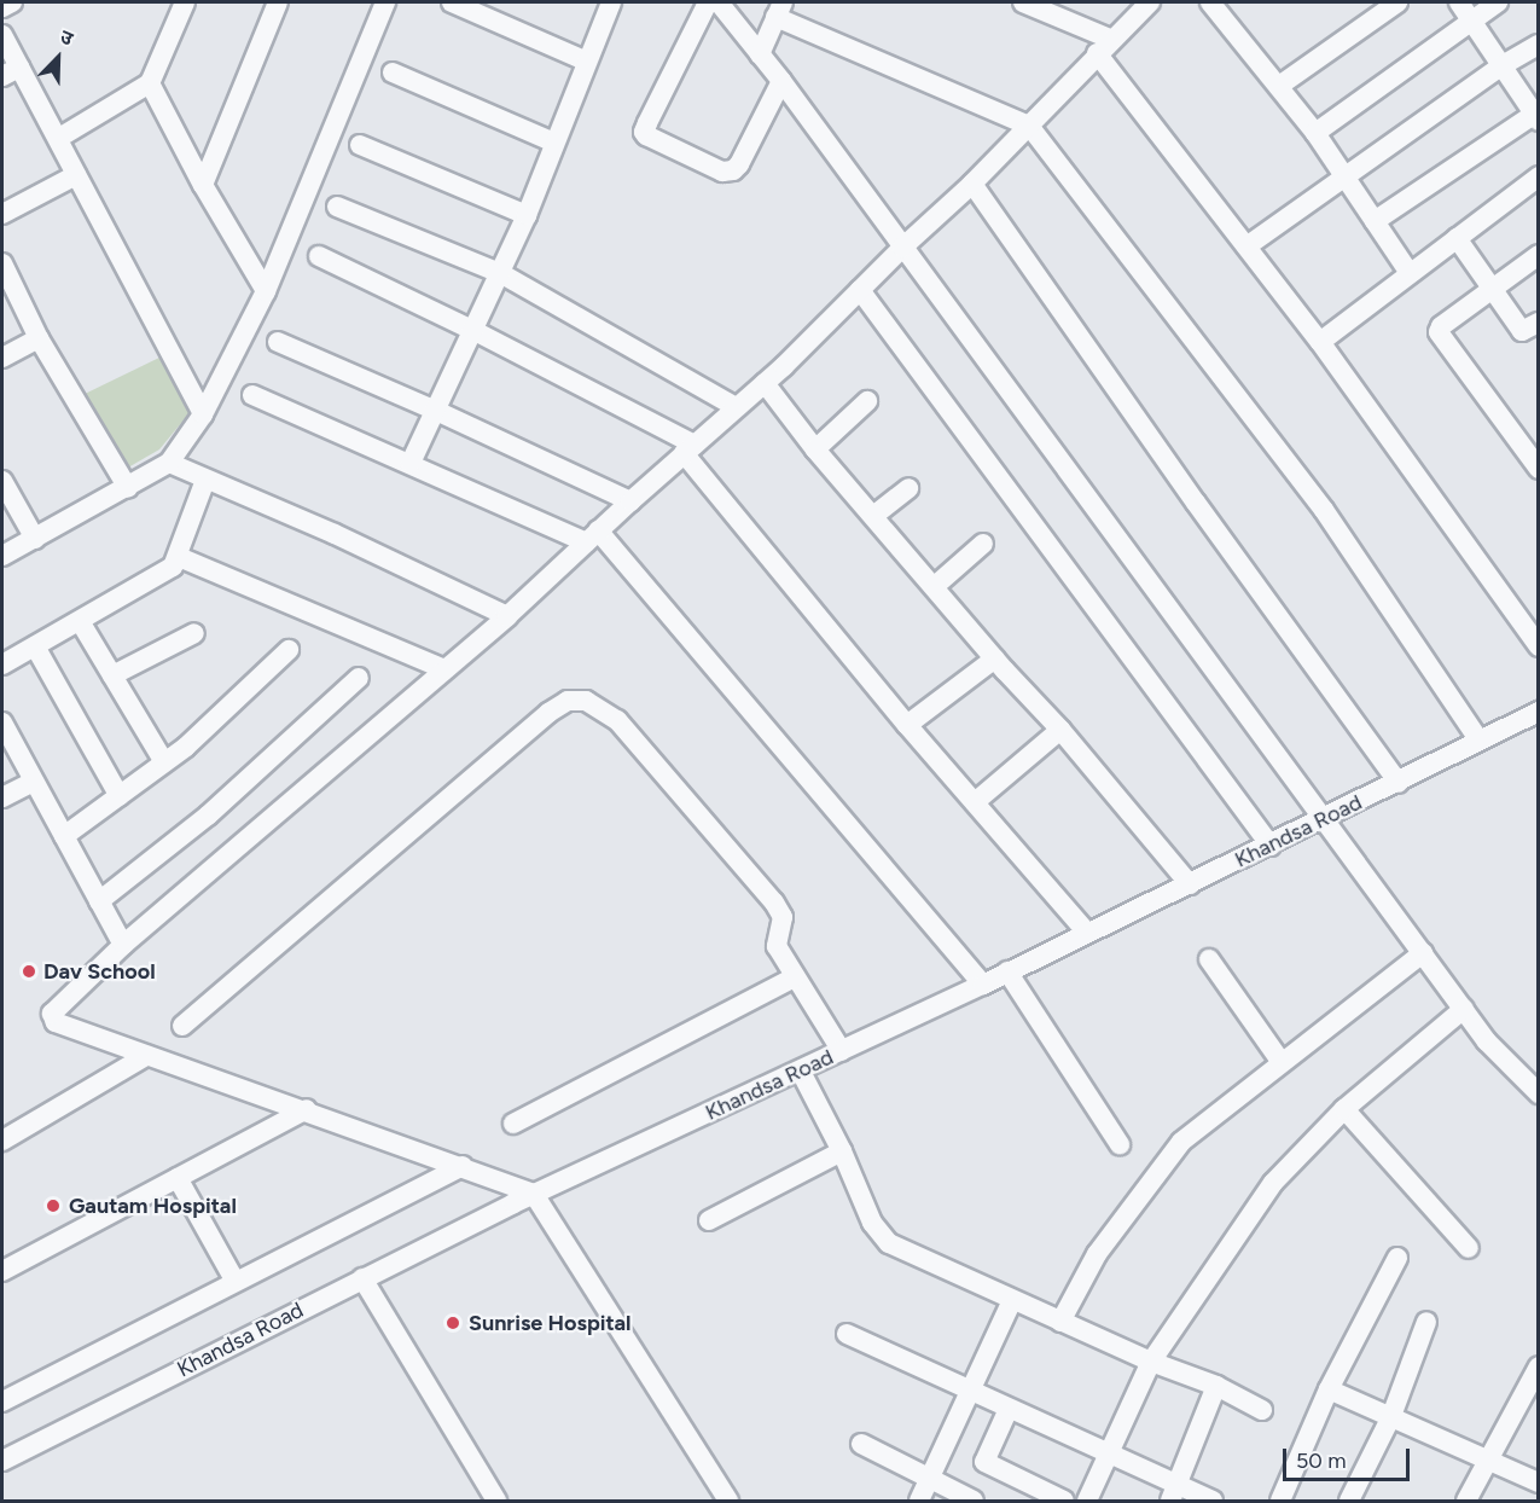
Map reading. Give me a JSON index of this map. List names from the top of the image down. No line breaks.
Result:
{"streets":{"street":["Khandsa Road"]},"places":["Dav School","Gautam Hospital","Sunrise Hospital"],"scale_bar":"50 m","north":"top right"}
